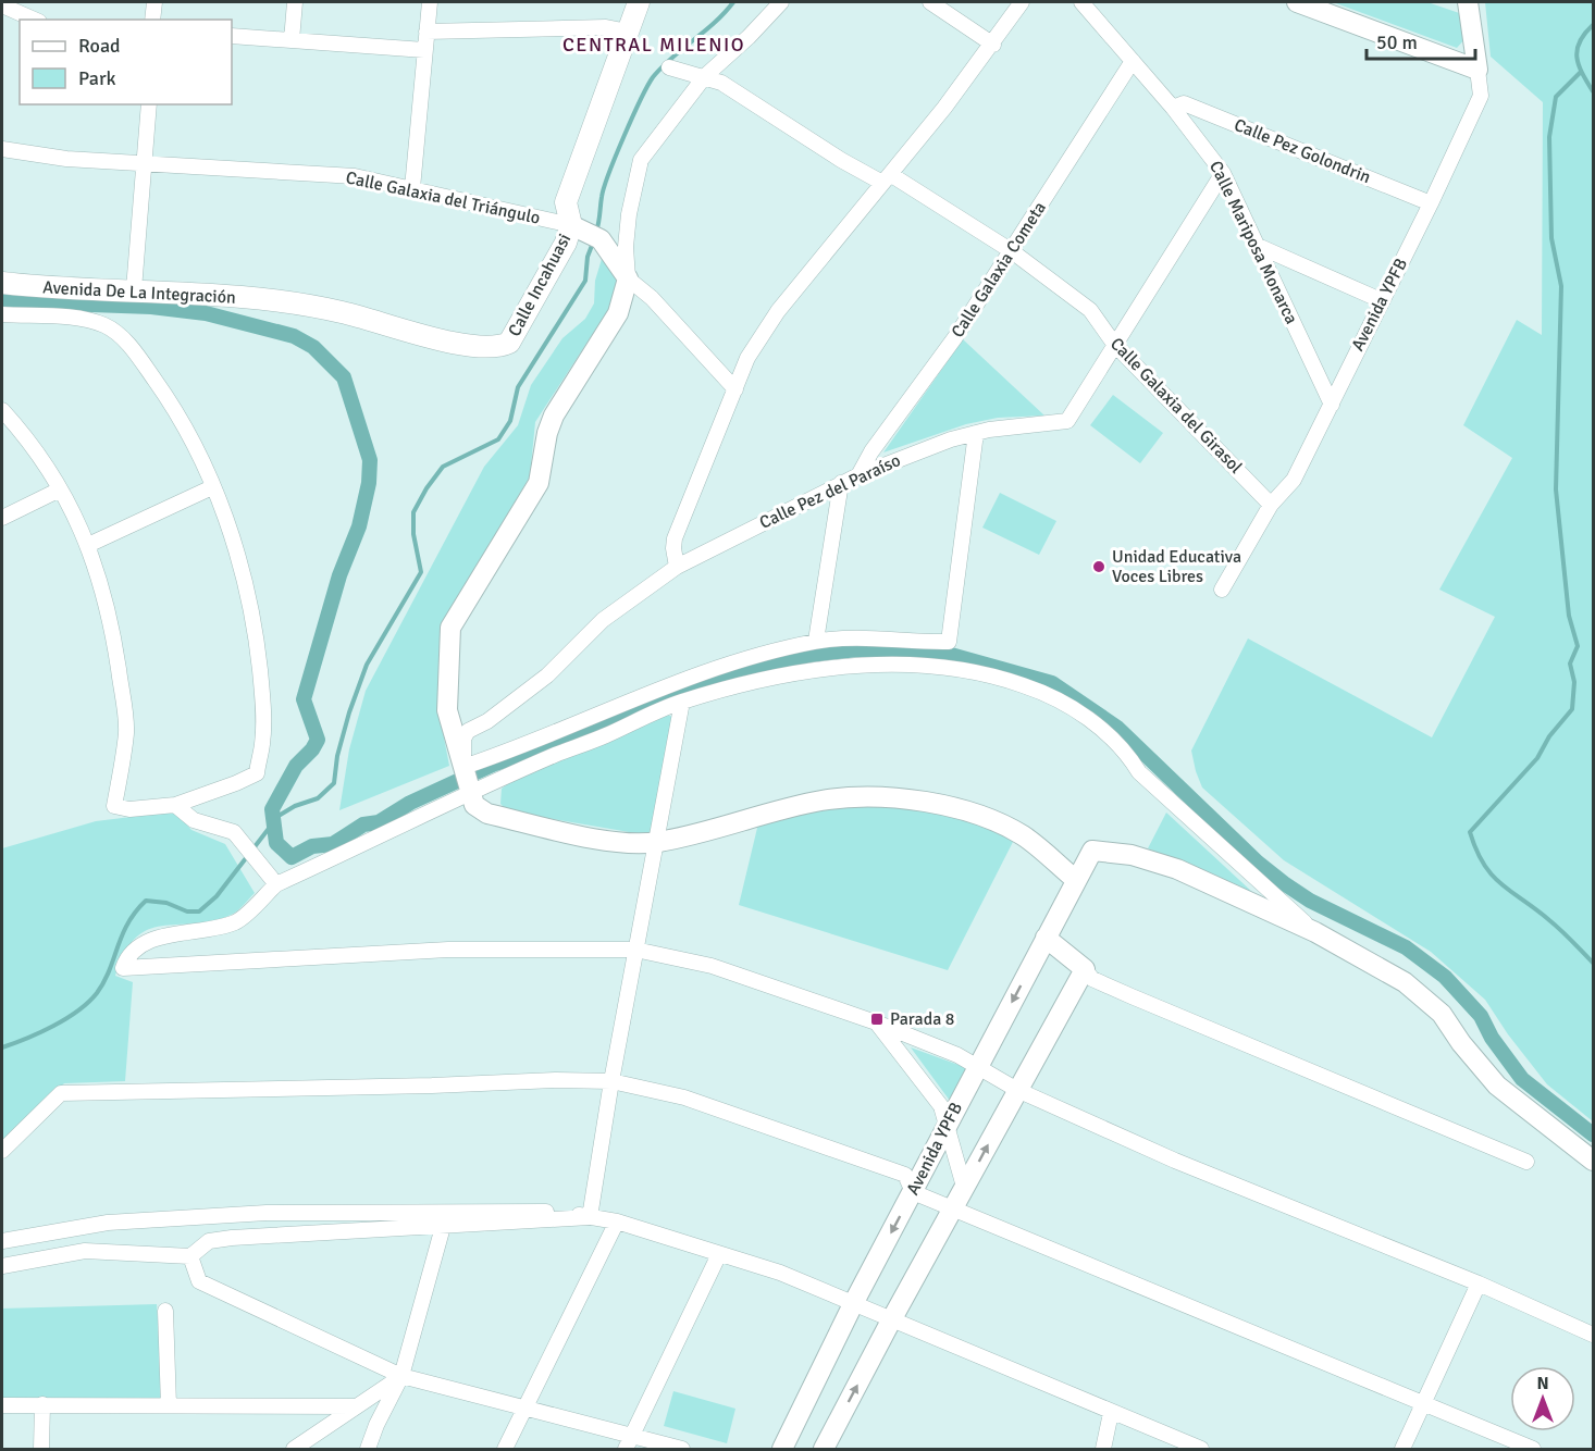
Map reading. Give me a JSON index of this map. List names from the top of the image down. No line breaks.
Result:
{"streets":{"main road":["Calle Incahuasi","Avenida De La Integración"],"street":["Calle Pez Golondrin","Calle Galaxia del Triángulo","Calle Mariposa Monarca","Calle Galaxia Cometa","Avenida YPFB","Calle Galaxia del Girasol","Calle Pez del Paraíso"]},"crossings":[["Calle Pez Golondrin","Calle Mariposa Monarca"],["Calle Pez Golondrin","Avenida YPFB"],["Calle Galaxia del Triángulo","Calle Incahuasi"],["Calle Mariposa Monarca","Calle Galaxia Cometa"],["Calle Mariposa Monarca","Avenida YPFB"],["Calle Mariposa Monarca","Calle Pez del Paraíso"],["Calle Galaxia Cometa","Calle Galaxia del Girasol"],["Calle Galaxia Cometa","Calle Pez del Paraíso"],["Calle Incahuasi","Avenida De La Integración"],["Avenida YPFB","Calle Galaxia del Girasol"],["Calle Galaxia del Girasol","Calle Pez del Paraíso"]],"districts":["CENTRAL MILENIO"],"places":{"other":["Unidad Educativa Voces Libres"],"transit":["Parada 8"]},"legend":["Road","Park"],"scale_bar":"50 m","north":"top"}
